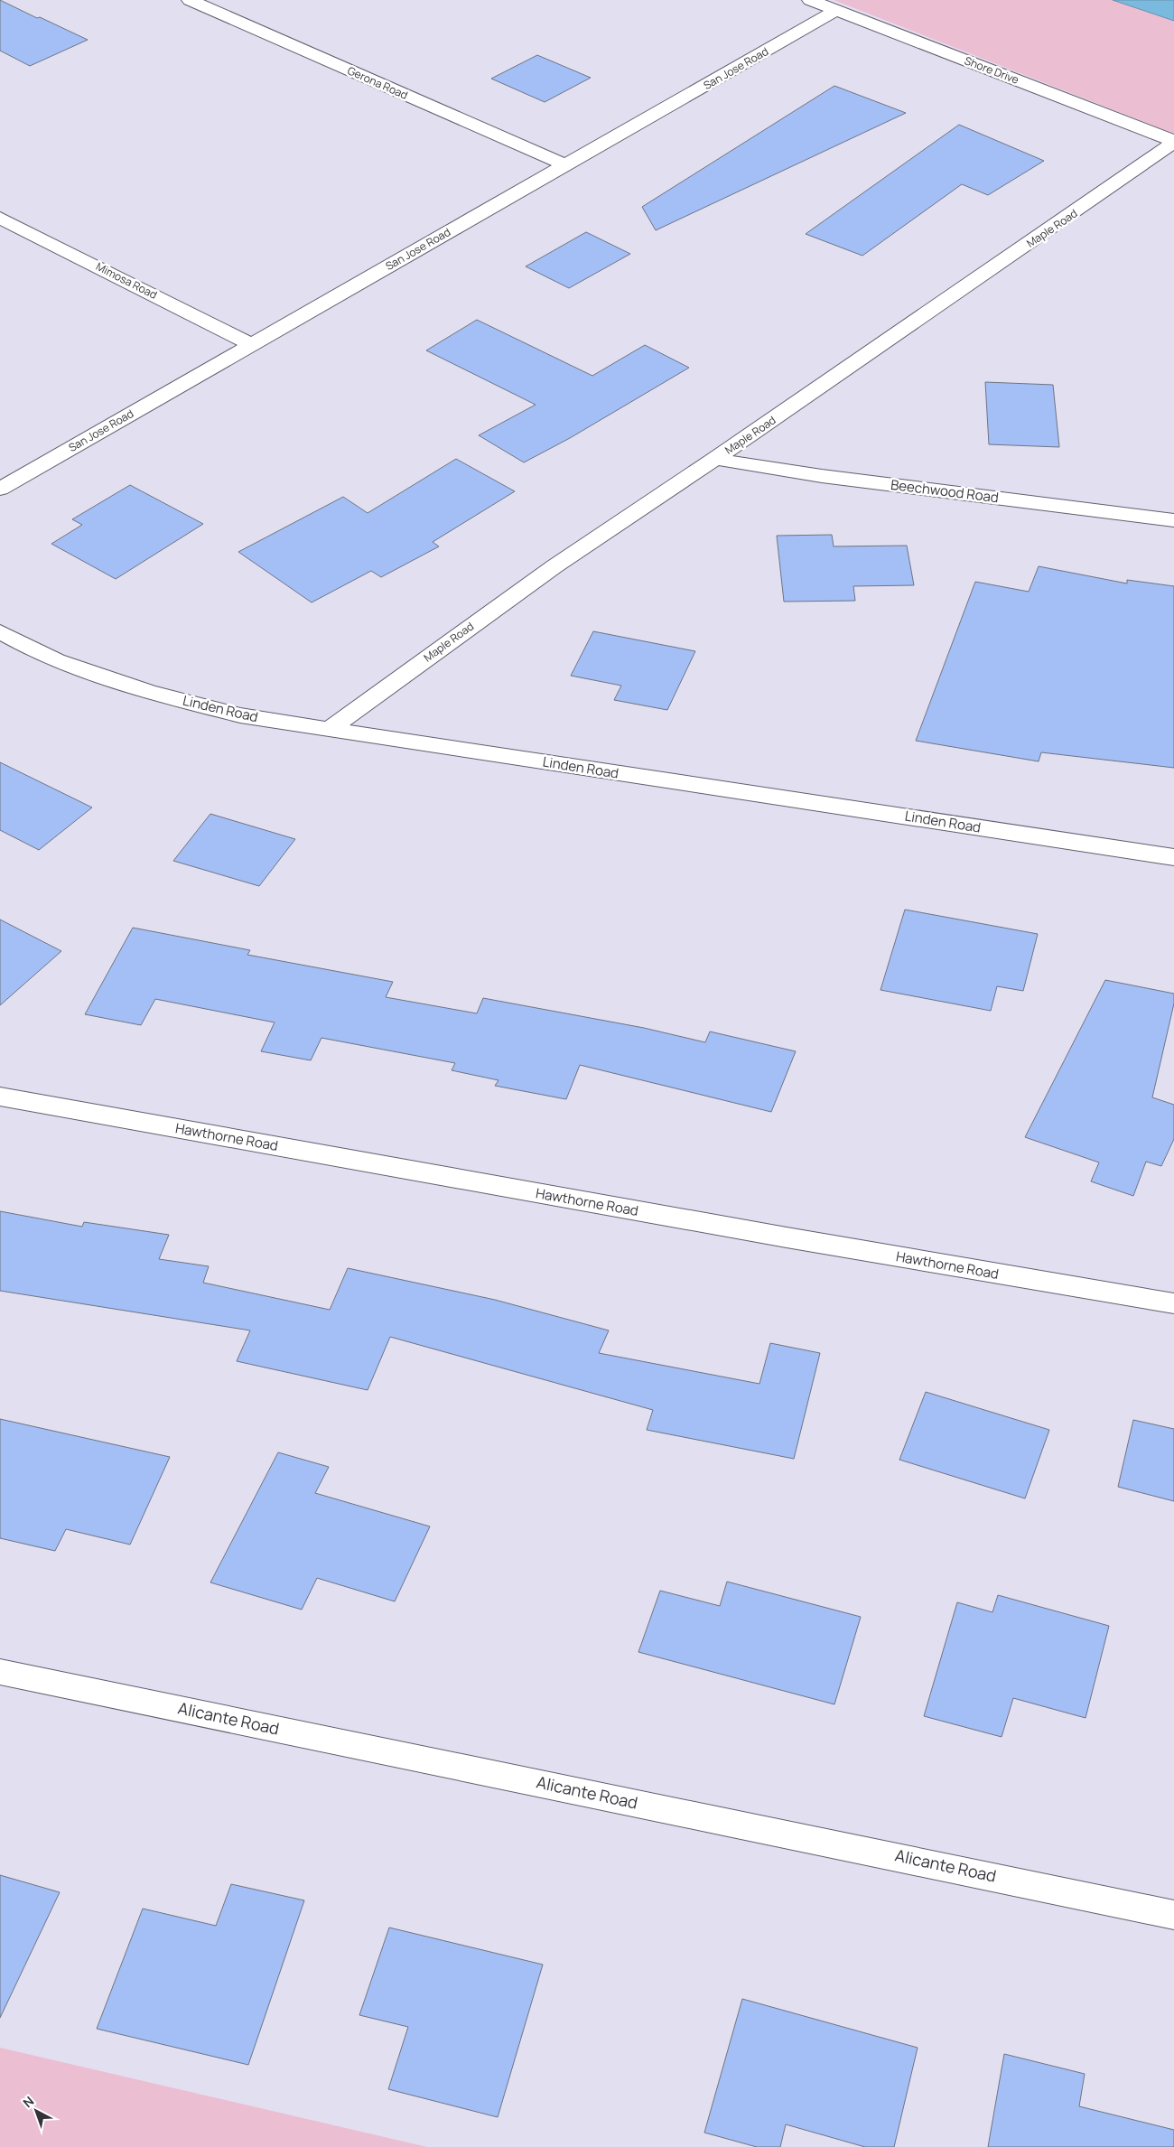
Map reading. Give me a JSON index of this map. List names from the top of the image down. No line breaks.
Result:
{"streets":{"street":["San Jose Road","Shore Drive","Gerona Road","Maple Road","Mimosa Road","Beechwood Road","Linden Road","Hawthorne Road","Alicante Road"]},"crossings":[["San Jose Road","Shore Drive"],["San Jose Road","Gerona Road"],["San Jose Road","Mimosa Road"],["Shore Drive","Maple Road"],["Maple Road","Beechwood Road"],["Maple Road","Linden Road"]],"north":"top left"}
